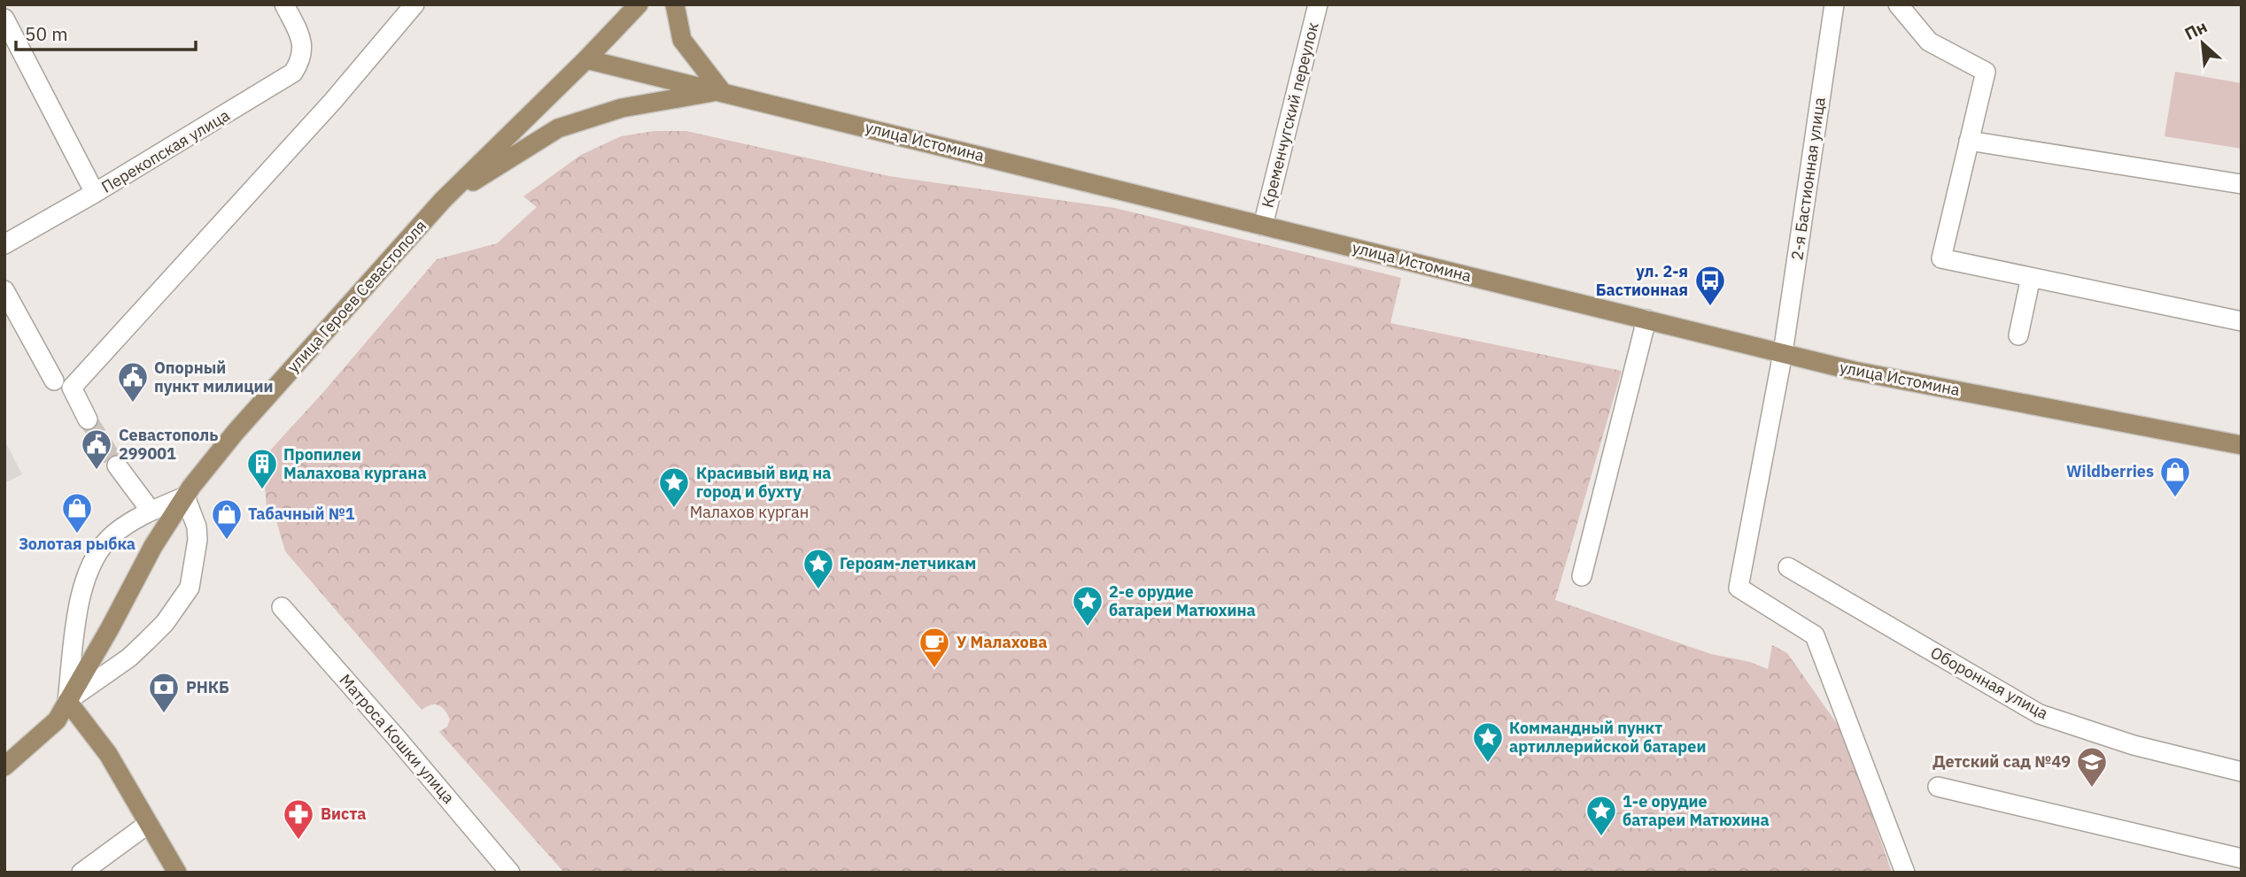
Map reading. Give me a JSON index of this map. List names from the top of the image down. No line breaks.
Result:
{"streets":{"main road":["улица Истомина","улица Героев Севастополя"],"street":["Кременчугский переулок","Перекопская улица","2-я Бастионная улица","Оборонная улица","Матроса Кошки улица"]},"crossings":[["Кременчугский переулок","улица Истомина"],["улица Истомина","2-я Бастионная улица"],["улица Истомина","улица Героев Севастополя"]],"parks":["Малахов курган"],"places":{"bus stop":["ул. 2-я Бастионная"],"public building":["Опорный пункт милиции","Севастополь 299001"],"building":["Пропилеи Малахова кургана"],"shop":["Wildberries","Золотая рыбка","Табачный №1"],"place":["Красивый вид на город и бухту","Героям-летчикам","2-е орудие батареи Матюхина","Коммандный пункт артиллерийской батареи","1-е орудие батареи Матюхина"],"cafe":["У Малахова"],"bank":["РНКБ"],"school or university":["Детский сад №49"],"pharmacy":["Виста"]},"scale_bar":"50 m","north":"top left"}
